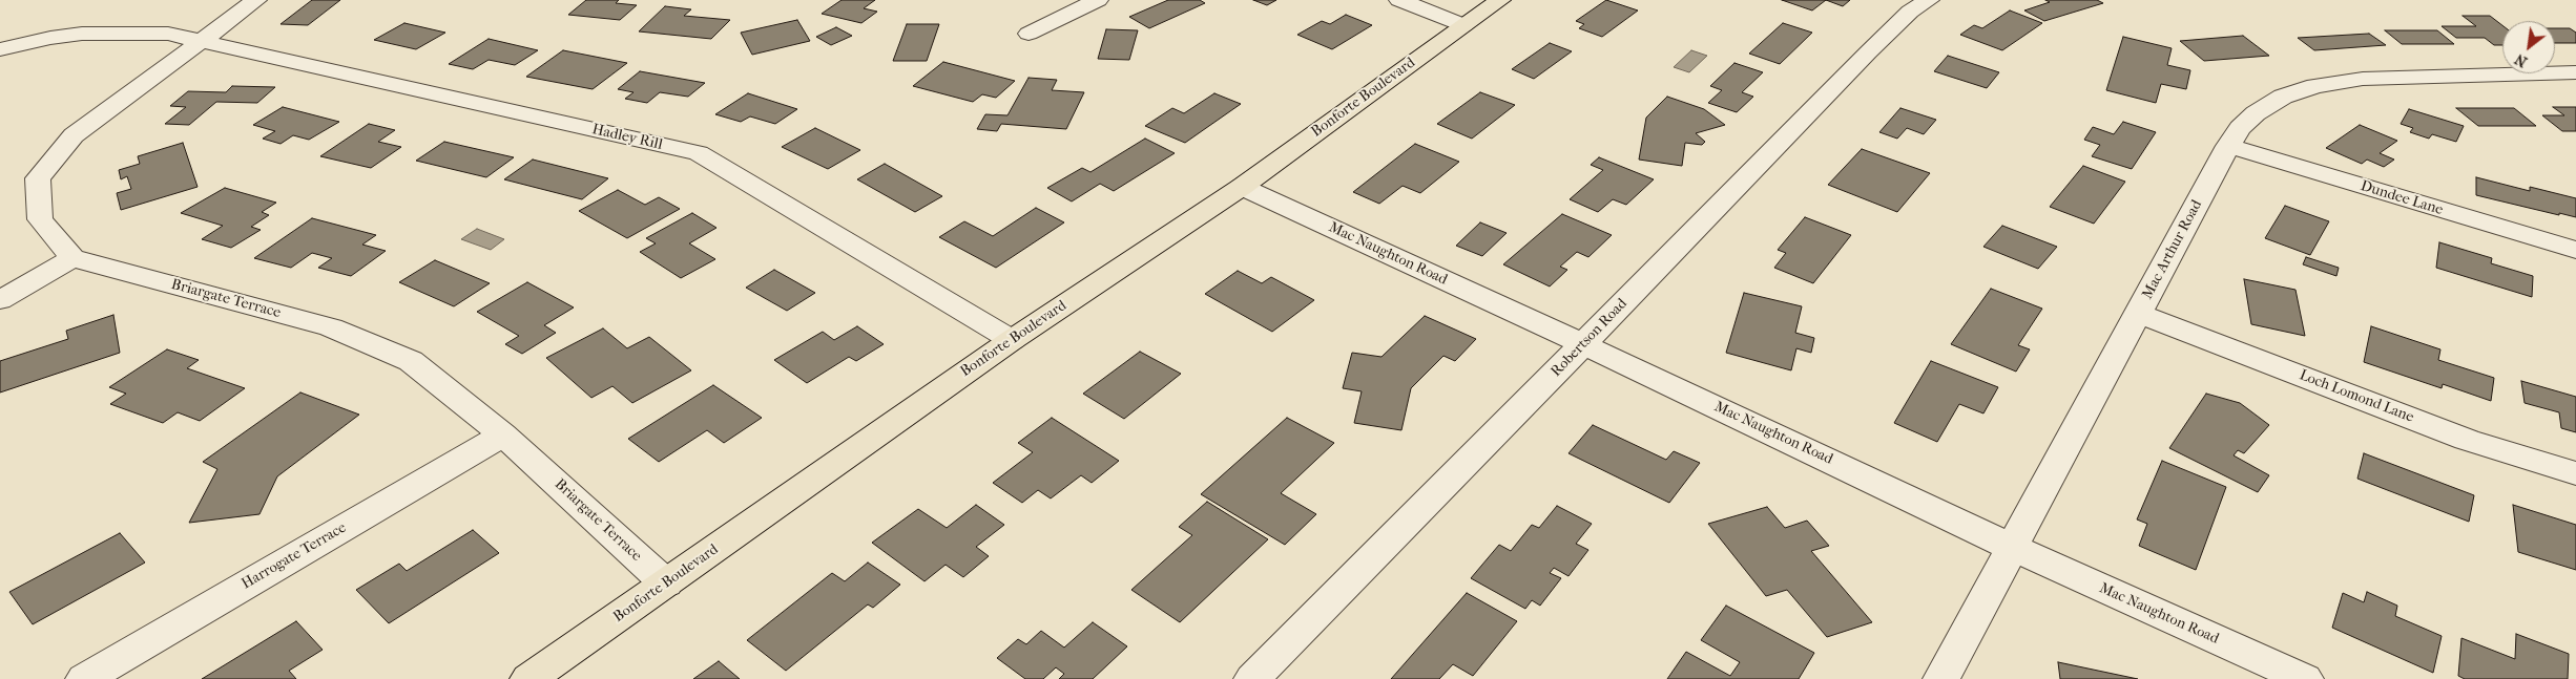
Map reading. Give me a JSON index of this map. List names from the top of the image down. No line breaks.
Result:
{"streets":{"main road":["Bonforte Boulevard"],"street":["Hadley Rill","Dundee Lane","Mac Arthur Road","Mac Naughton Road","Briargate Terrace","Robertson Road","Loch Lomond Lane","Harrogate Terrace"]},"crossings":[["Bonforte Boulevard","Hadley Rill"],["Bonforte Boulevard","Mac Naughton Road"],["Bonforte Boulevard","Briargate Terrace"],["Dundee Lane","Mac Arthur Road"],["Mac Arthur Road","Mac Naughton Road"],["Mac Arthur Road","Loch Lomond Lane"],["Mac Naughton Road","Robertson Road"],["Briargate Terrace","Harrogate Terrace"]],"north":"bottom left"}
